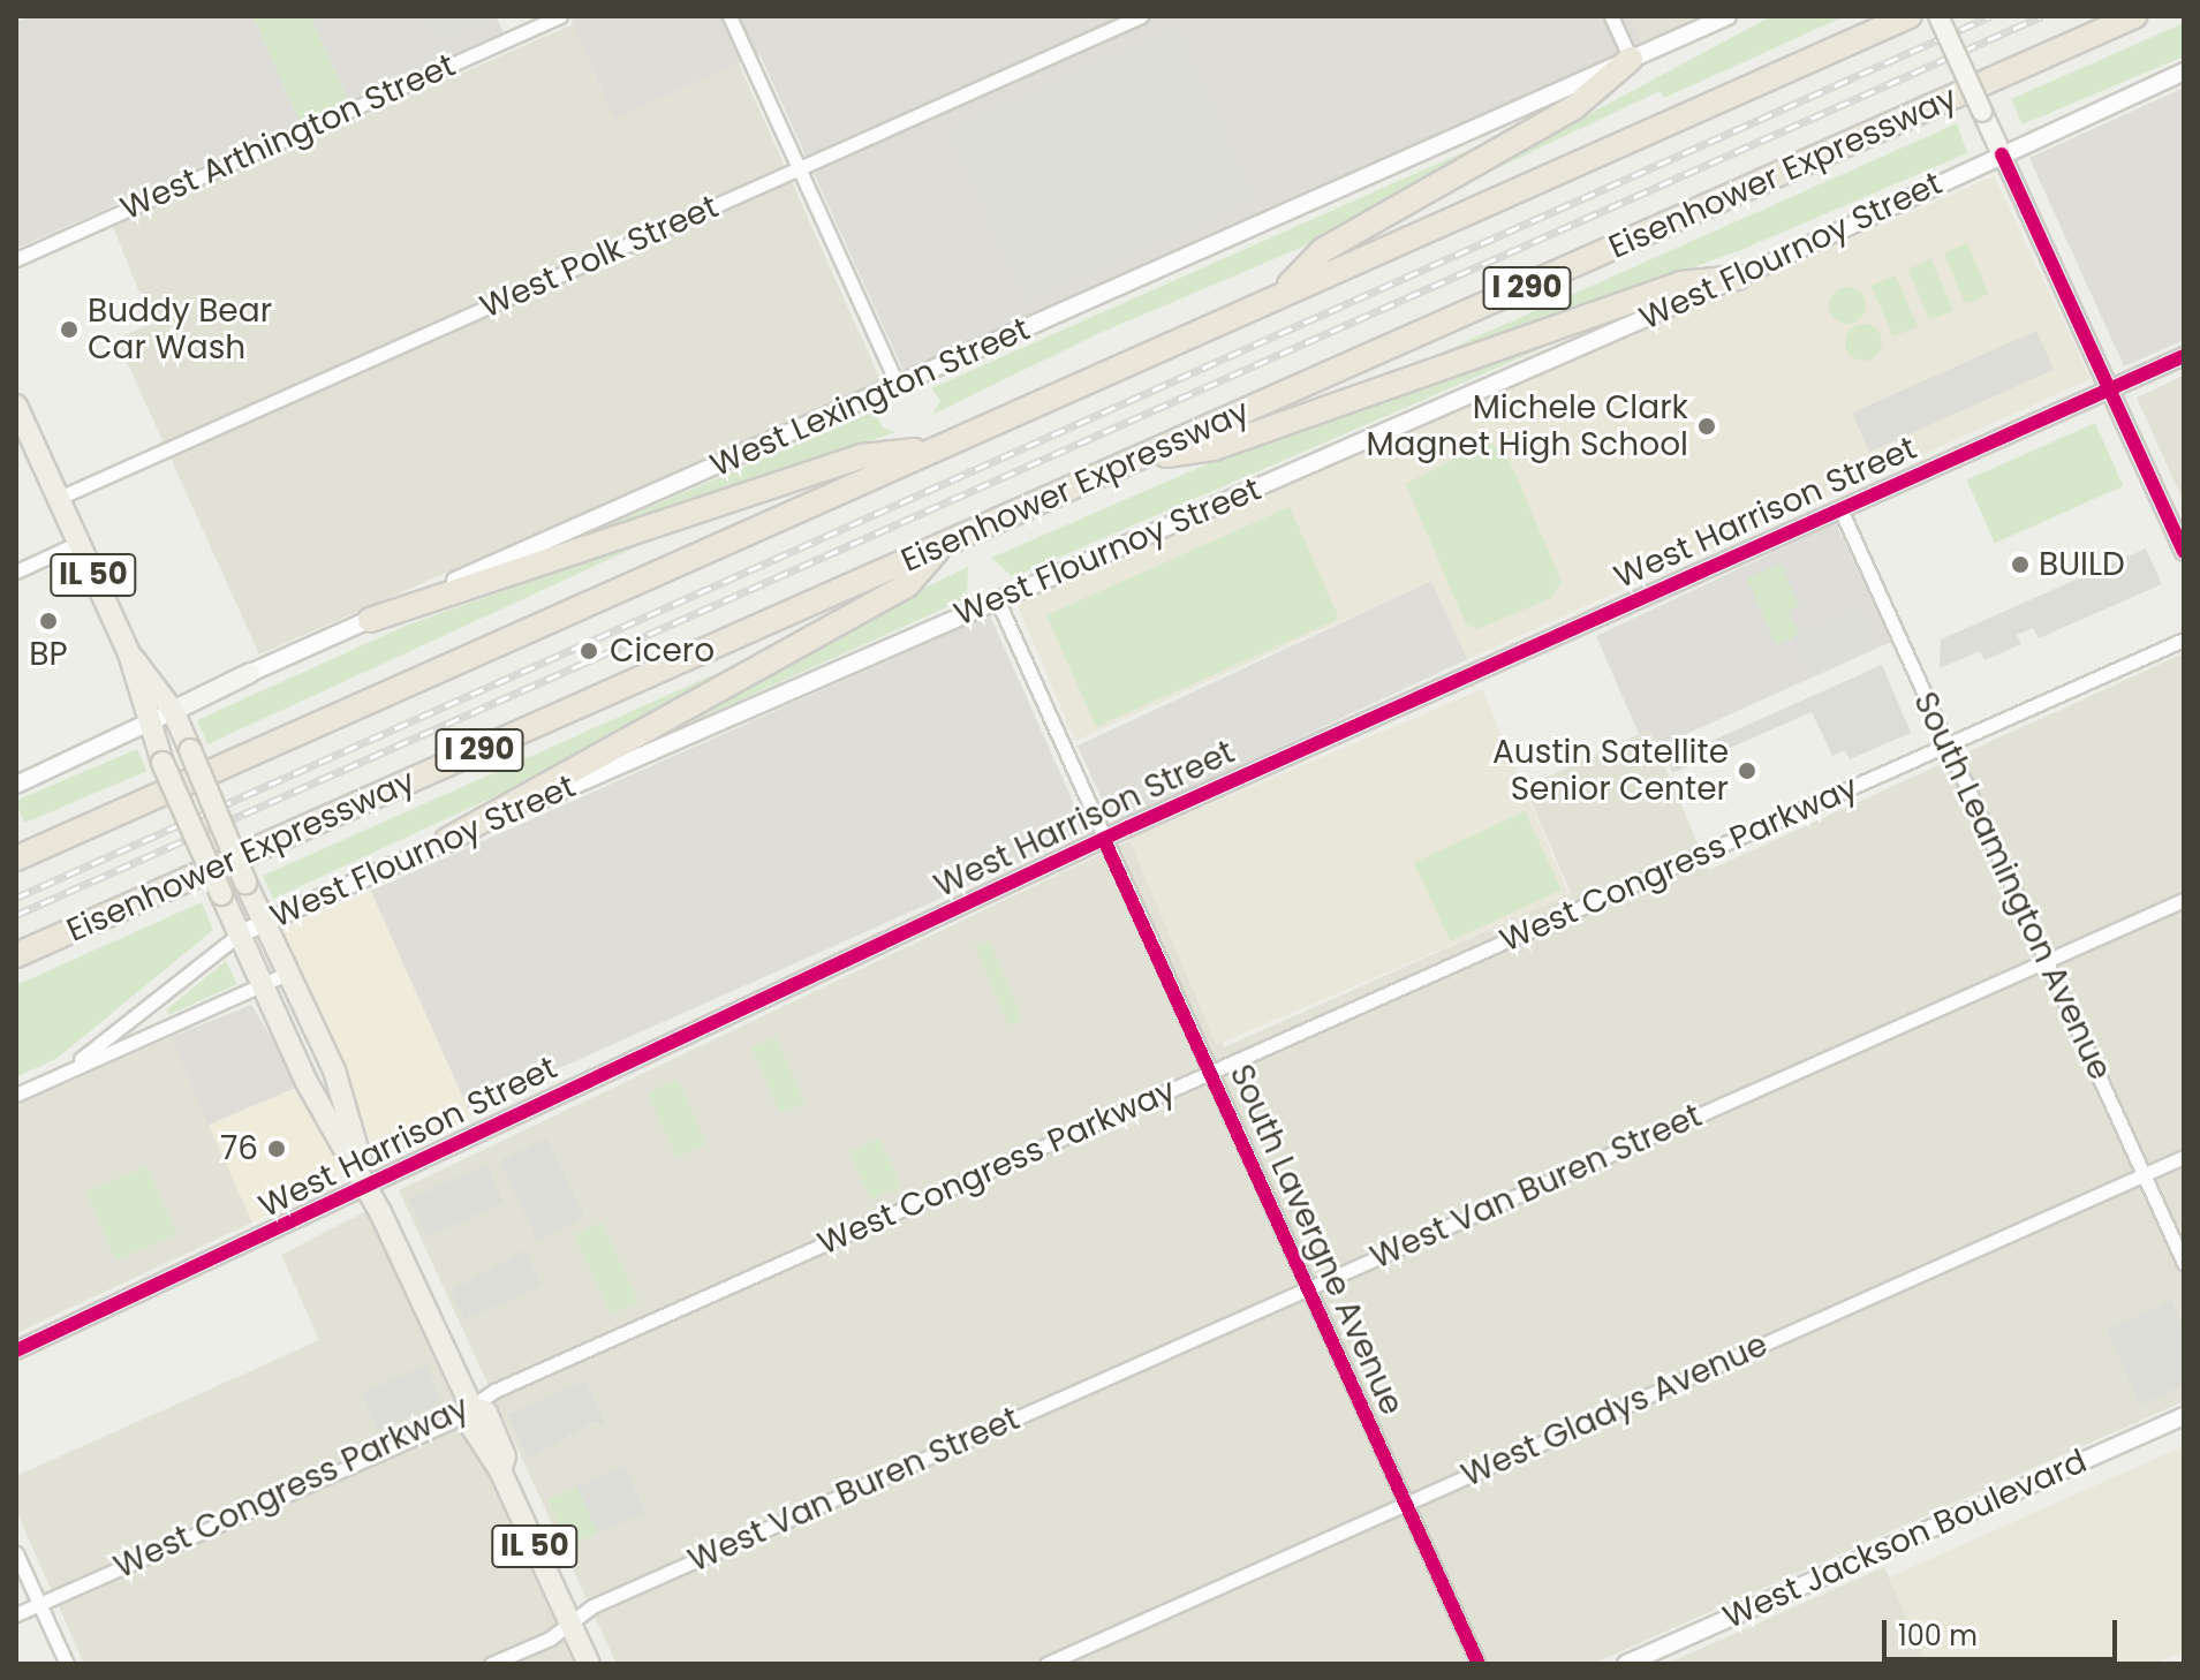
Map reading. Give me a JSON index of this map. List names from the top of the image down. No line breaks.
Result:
{"streets":{"highway":["Eisenhower Expressway","I 290"],"main road":["West Lexington Street","IL 50"],"street":["West Arthington Street","West Flournoy Street","West Polk Street","West Harrison Street","West Congress Parkway","South Leamington Avenue","West Van Buren Street","South Lavergne Avenue","West Gladys Avenue","West Jackson Boulevard"]},"crossings":[["West Flournoy Street","IL 50"],["West Flournoy Street","South Lavergne Avenue"],["West Polk Street","IL 50"],["West Lexington Street","IL 50"],["West Harrison Street","IL 50"],["West Harrison Street","South Leamington Avenue"],["West Harrison Street","South Lavergne Avenue"],["IL 50","West Congress Parkway"],["IL 50","West Van Buren Street"],["West Congress Parkway","South Leamington Avenue"],["West Congress Parkway","South Lavergne Avenue"],["South Leamington Avenue","West Van Buren Street"],["South Leamington Avenue","West Gladys Avenue"],["West Van Buren Street","South Lavergne Avenue"],["South Lavergne Avenue","West Gladys Avenue"]],"places":["Buddy Bear Car Wash","Michele Clark Magnet High School","BUILD","BP","Cicero","Austin Satellite Senior Center","76"],"scale_bar":"100 m"}
